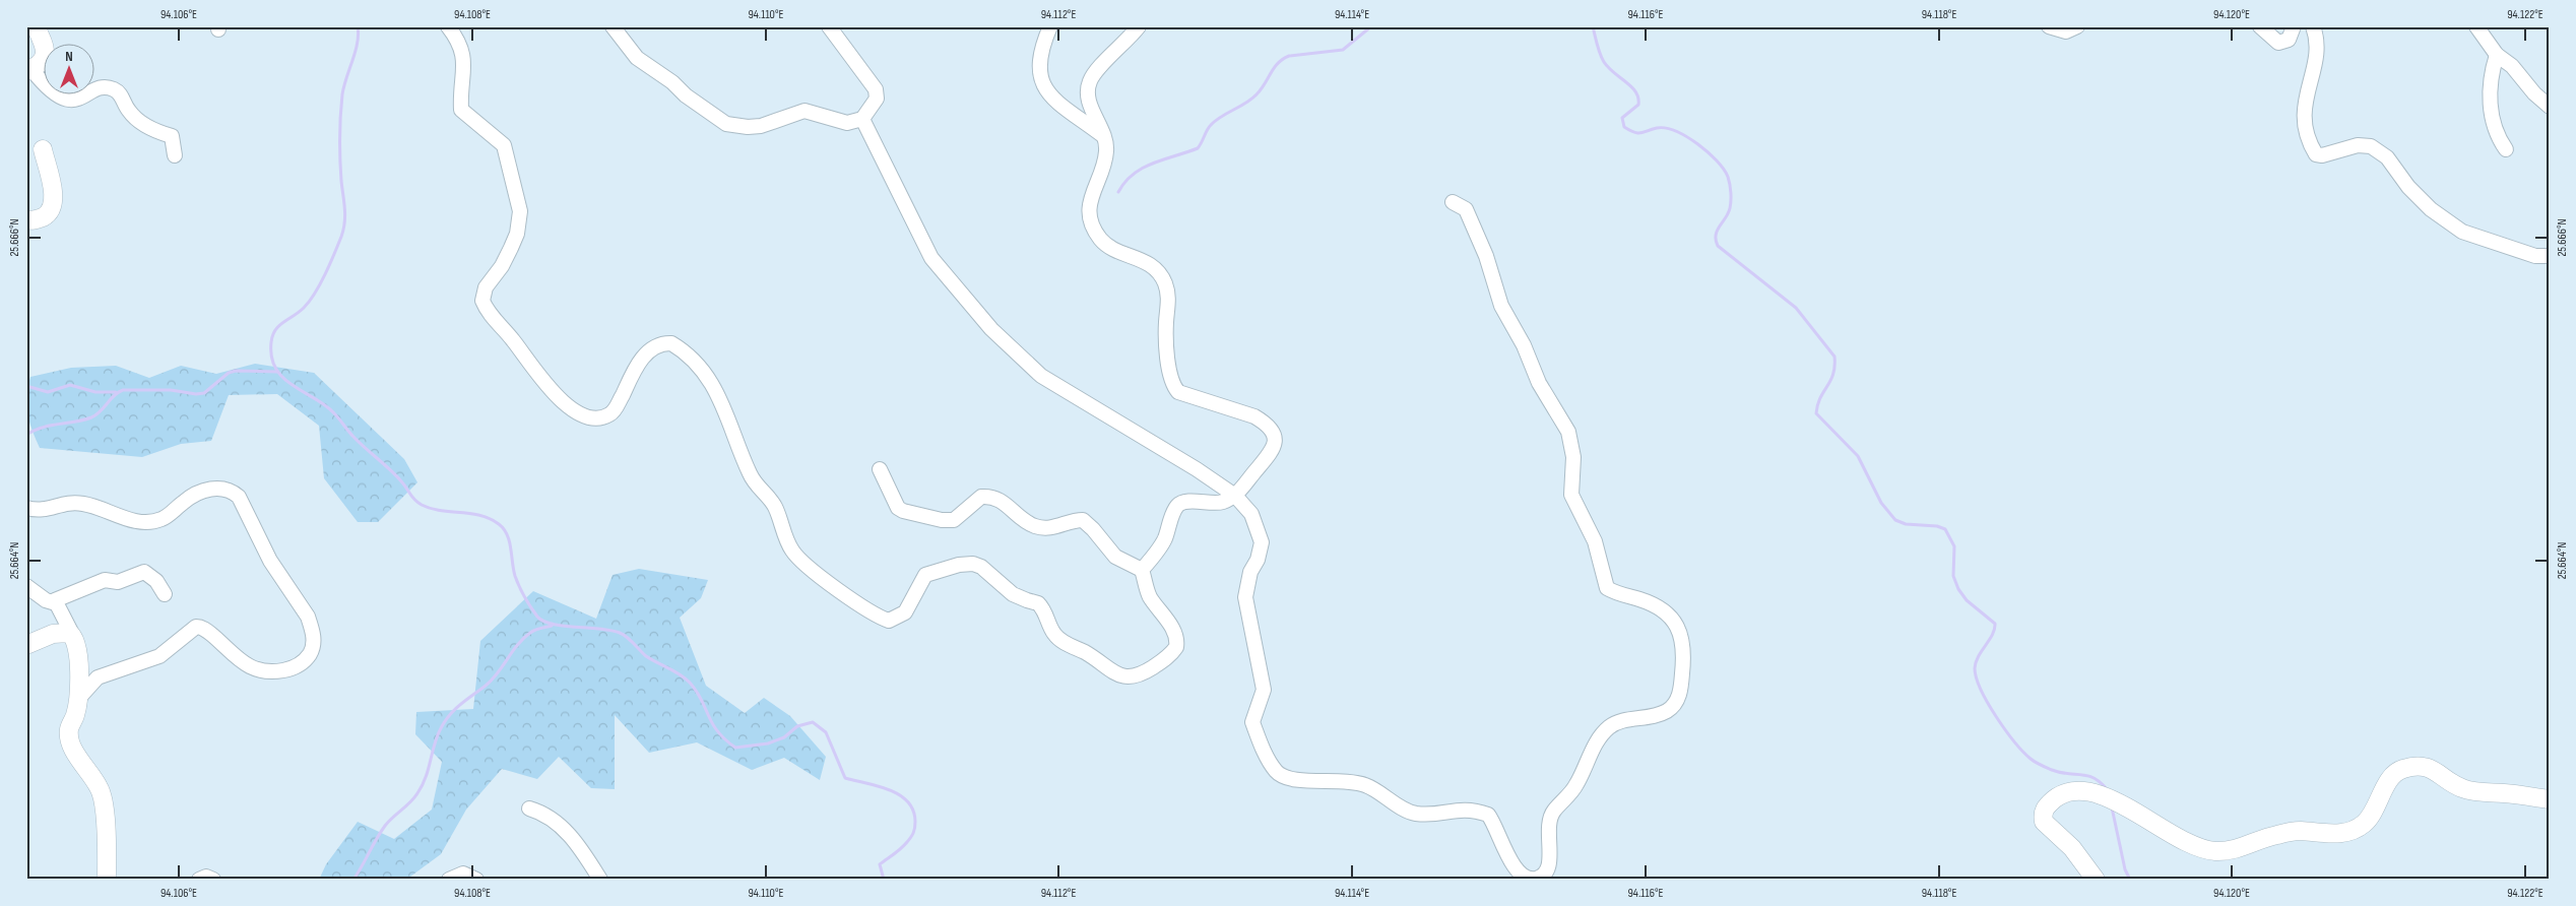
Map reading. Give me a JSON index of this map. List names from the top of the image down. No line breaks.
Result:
{"north":"top","coordinates":["94.106°E","94.108°E","94.110°E","94.112°E","94.114°E","94.116°E","94.118°E","94.120°E","94.122°E","25.666°N","25.664°N"]}
